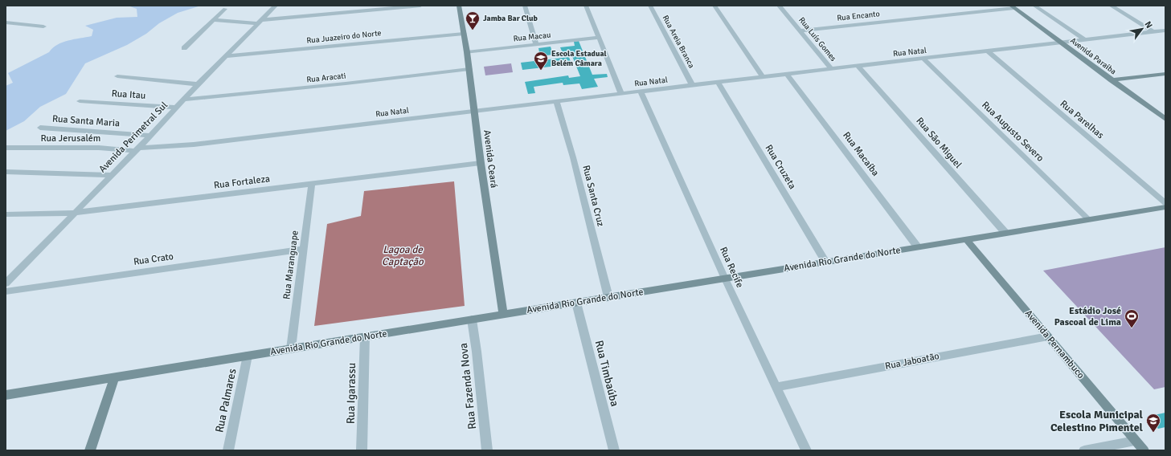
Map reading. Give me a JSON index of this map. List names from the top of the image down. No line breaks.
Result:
{"streets":{"main road":["Avenida Paraíba","Avenida Ceará","Avenida Rio Grande do Norte","Avenida Pernambuco"],"street":["Rua Encanto","Rua Juazeiro do Norte","Rua Macau","Rua Luís Gomes","Rua Areia Branca","Rua Natal","Rua Aracati","Rua Itau","Rua Parelhas","Rua Santa Maria","Rua Augusto Severo","Avenida Perimetral Sul","Rua Jerusalém","Rua São Miguel","Rua Macaíba","Rua Cruzeta","Rua Fortaleza","Rua Santa Cruz","Rua Crato","Rua Maranguape","Rua Recife","Rua Jaboatão","Rua Timbaúba","Rua Fazenda Nova","Rua Igarassu","Rua Palmares"]},"crossings":[["Rua Encanto","Rua Luís Gomes"],["Rua Encanto","Avenida Paraíba"],["Rua Juazeiro do Norte","Avenida Perimetral Sul"],["Rua Juazeiro do Norte","Avenida Ceará"],["Rua Macau","Avenida Ceará"],["Rua Luís Gomes","Rua Natal"],["Rua Areia Branca","Rua Natal"],["Rua Natal","Avenida Paraíba"],["Rua Natal","Rua Parelhas"],["Rua Natal","Rua Augusto Severo"],["Rua Natal","Avenida Perimetral Sul"],["Rua Natal","Rua Jerusalém"],["Rua Natal","Rua São Miguel"],["Rua Natal","Rua Macaíba"],["Rua Natal","Avenida Ceará"],["Rua Natal","Rua Cruzeta"],["Rua Natal","Rua Santa Cruz"],["Rua Natal","Rua Recife"],["Rua Aracati","Avenida Perimetral Sul"],["Rua Aracati","Avenida Ceará"],["Rua Itau","Avenida Perimetral Sul"],["Rua Santa Maria","Avenida Perimetral Sul"],["Rua Augusto Severo","Avenida Rio Grande do Norte"],["Avenida Perimetral Sul","Rua Jerusalém"],["Avenida Perimetral Sul","Rua Fortaleza"],["Rua São Miguel","Avenida Rio Grande do Norte"],["Rua Macaíba","Avenida Rio Grande do Norte"],["Avenida Ceará","Rua Fortaleza"],["Avenida Ceará","Avenida Rio Grande do Norte"],["Rua Cruzeta","Avenida Rio Grande do Norte"],["Rua Fortaleza","Rua Maranguape"],["Rua Santa Cruz","Avenida Rio Grande do Norte"],["Rua Crato","Rua Maranguape"],["Avenida Rio Grande do Norte","Rua Maranguape"],["Avenida Rio Grande do Norte","Rua Recife"],["Avenida Rio Grande do Norte","Avenida Pernambuco"],["Avenida Rio Grande do Norte","Rua Timbaúba"],["Avenida Rio Grande do Norte","Rua Fazenda Nova"],["Avenida Rio Grande do Norte","Rua Igarassu"],["Avenida Rio Grande do Norte","Rua Palmares"],["Rua Recife","Rua Jaboatão"],["Avenida Pernambuco","Rua Jaboatão"]],"water":["Lagoa de Captação"],"places":{"bar":["Jamba Bar Club"],"school or university":["Escola Estadual Belém Câmara","Escola Municipal Celestino Pimentel"],"sports":["Estádio José Pascoal de Lima"]},"north":"top right"}
